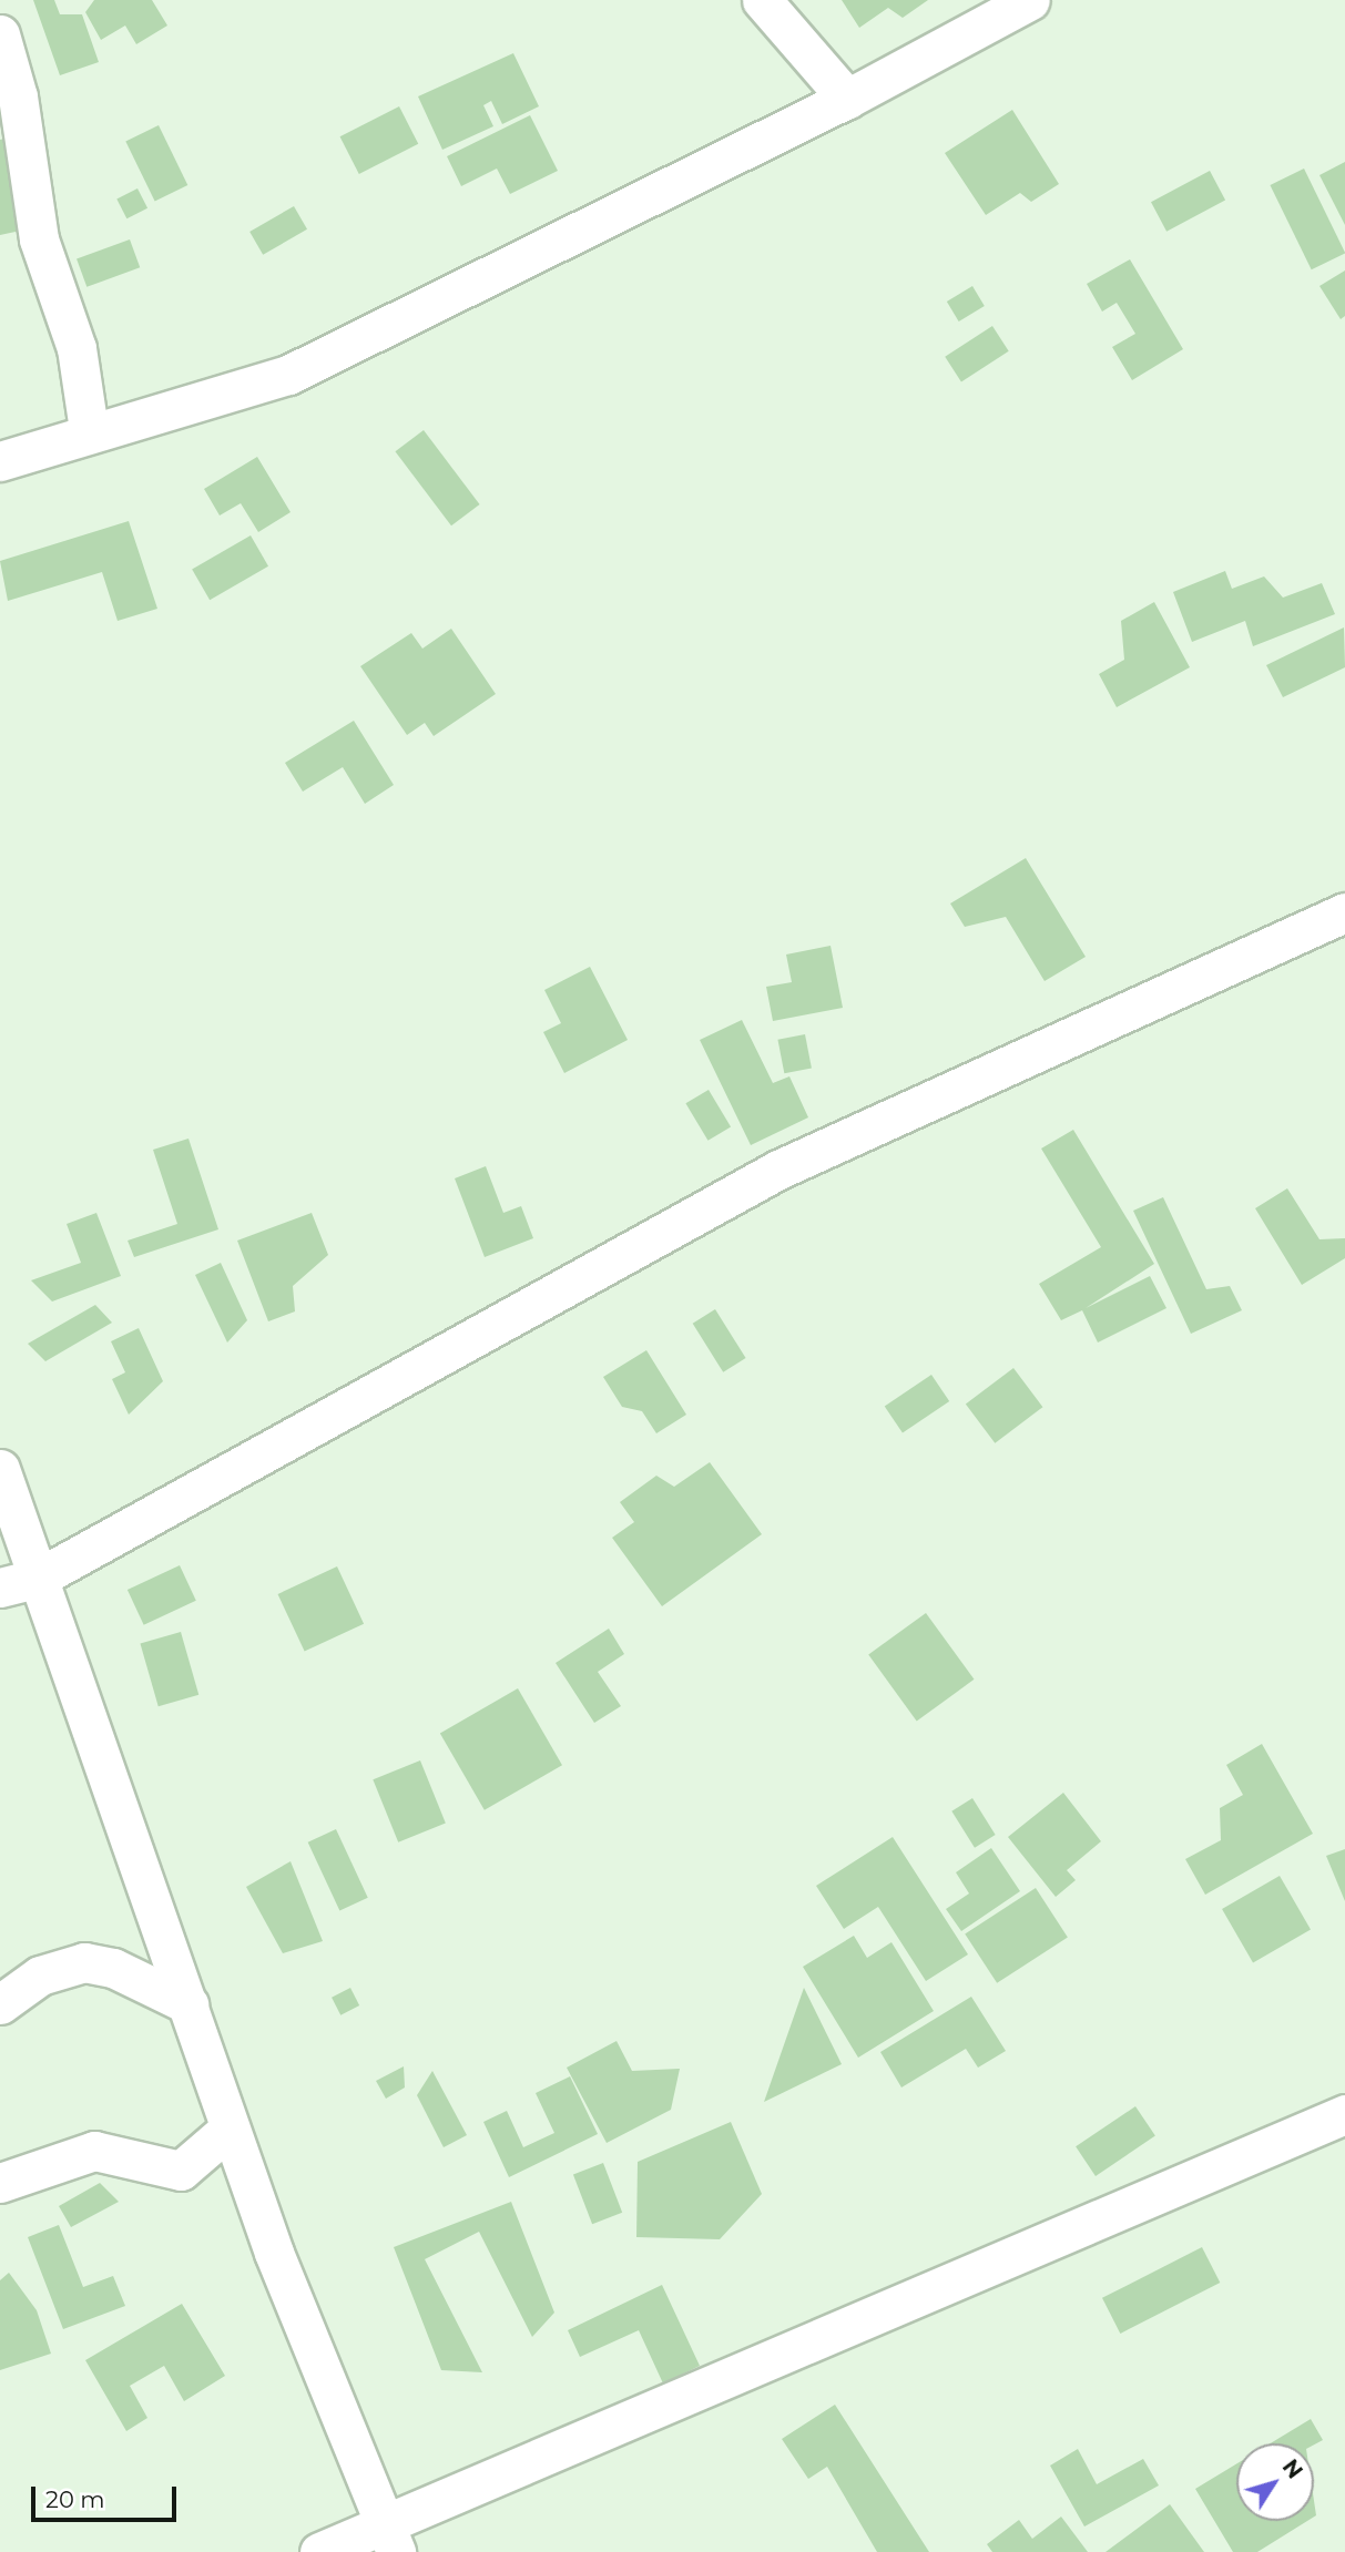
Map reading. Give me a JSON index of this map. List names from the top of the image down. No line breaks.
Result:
{"scale_bar":"20 m","north":"top right"}
